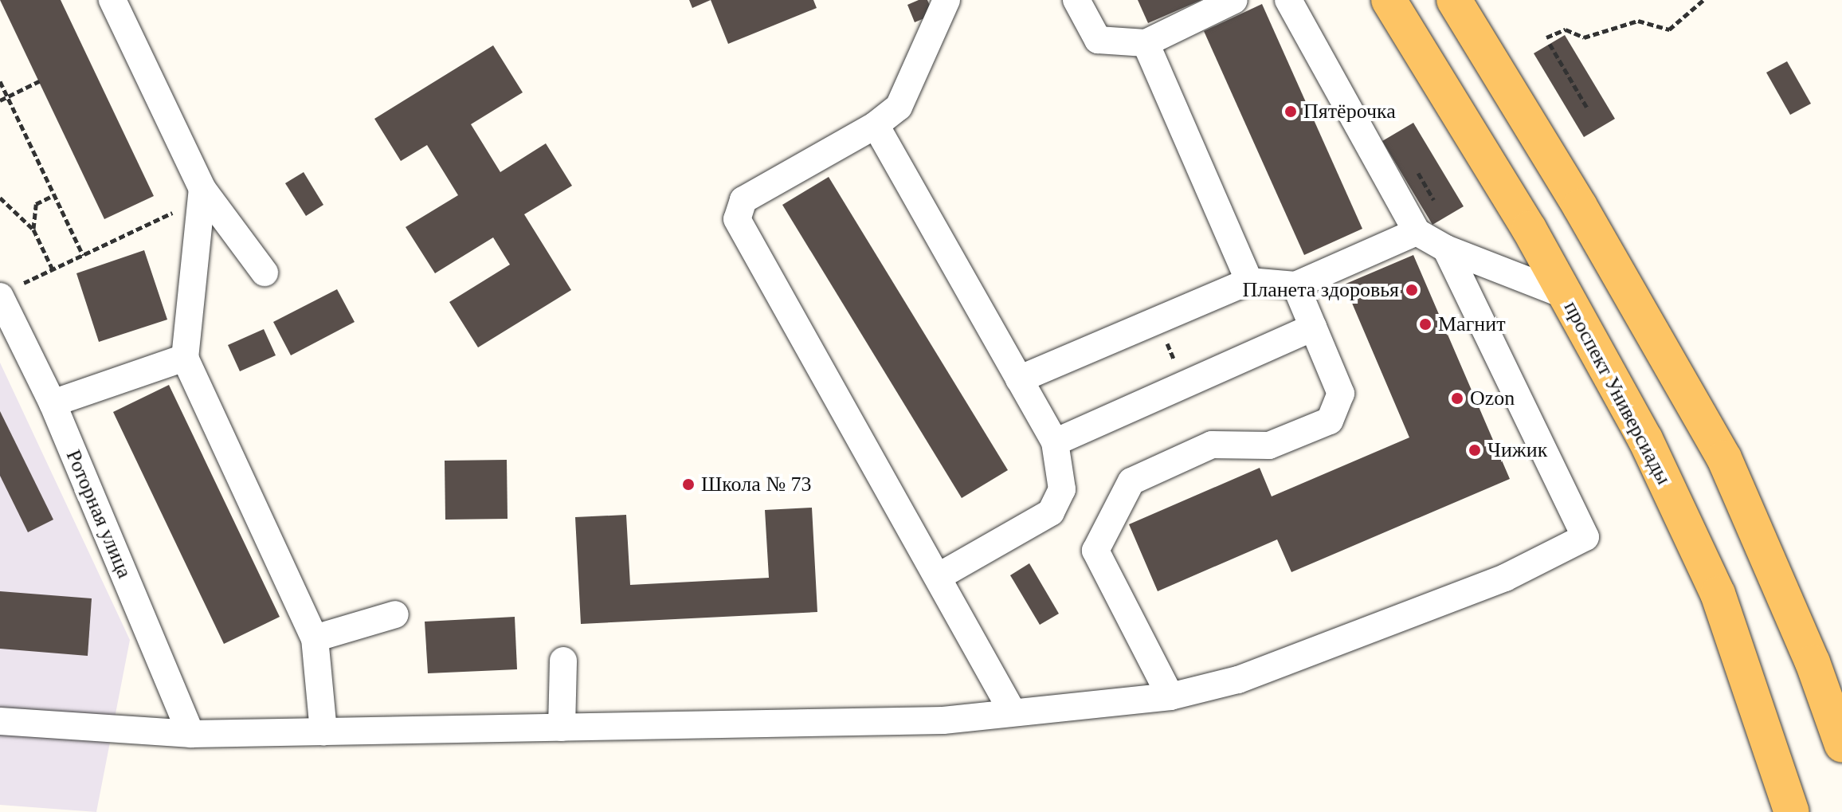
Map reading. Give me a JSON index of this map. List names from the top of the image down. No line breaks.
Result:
{"streets":{"main road":["проспект Универсиады"],"street":["Роторная улица"]},"places":["Пятёрочка","Планета здоровья","Магнит","Ozon","Чижик","Школа № 73"]}
